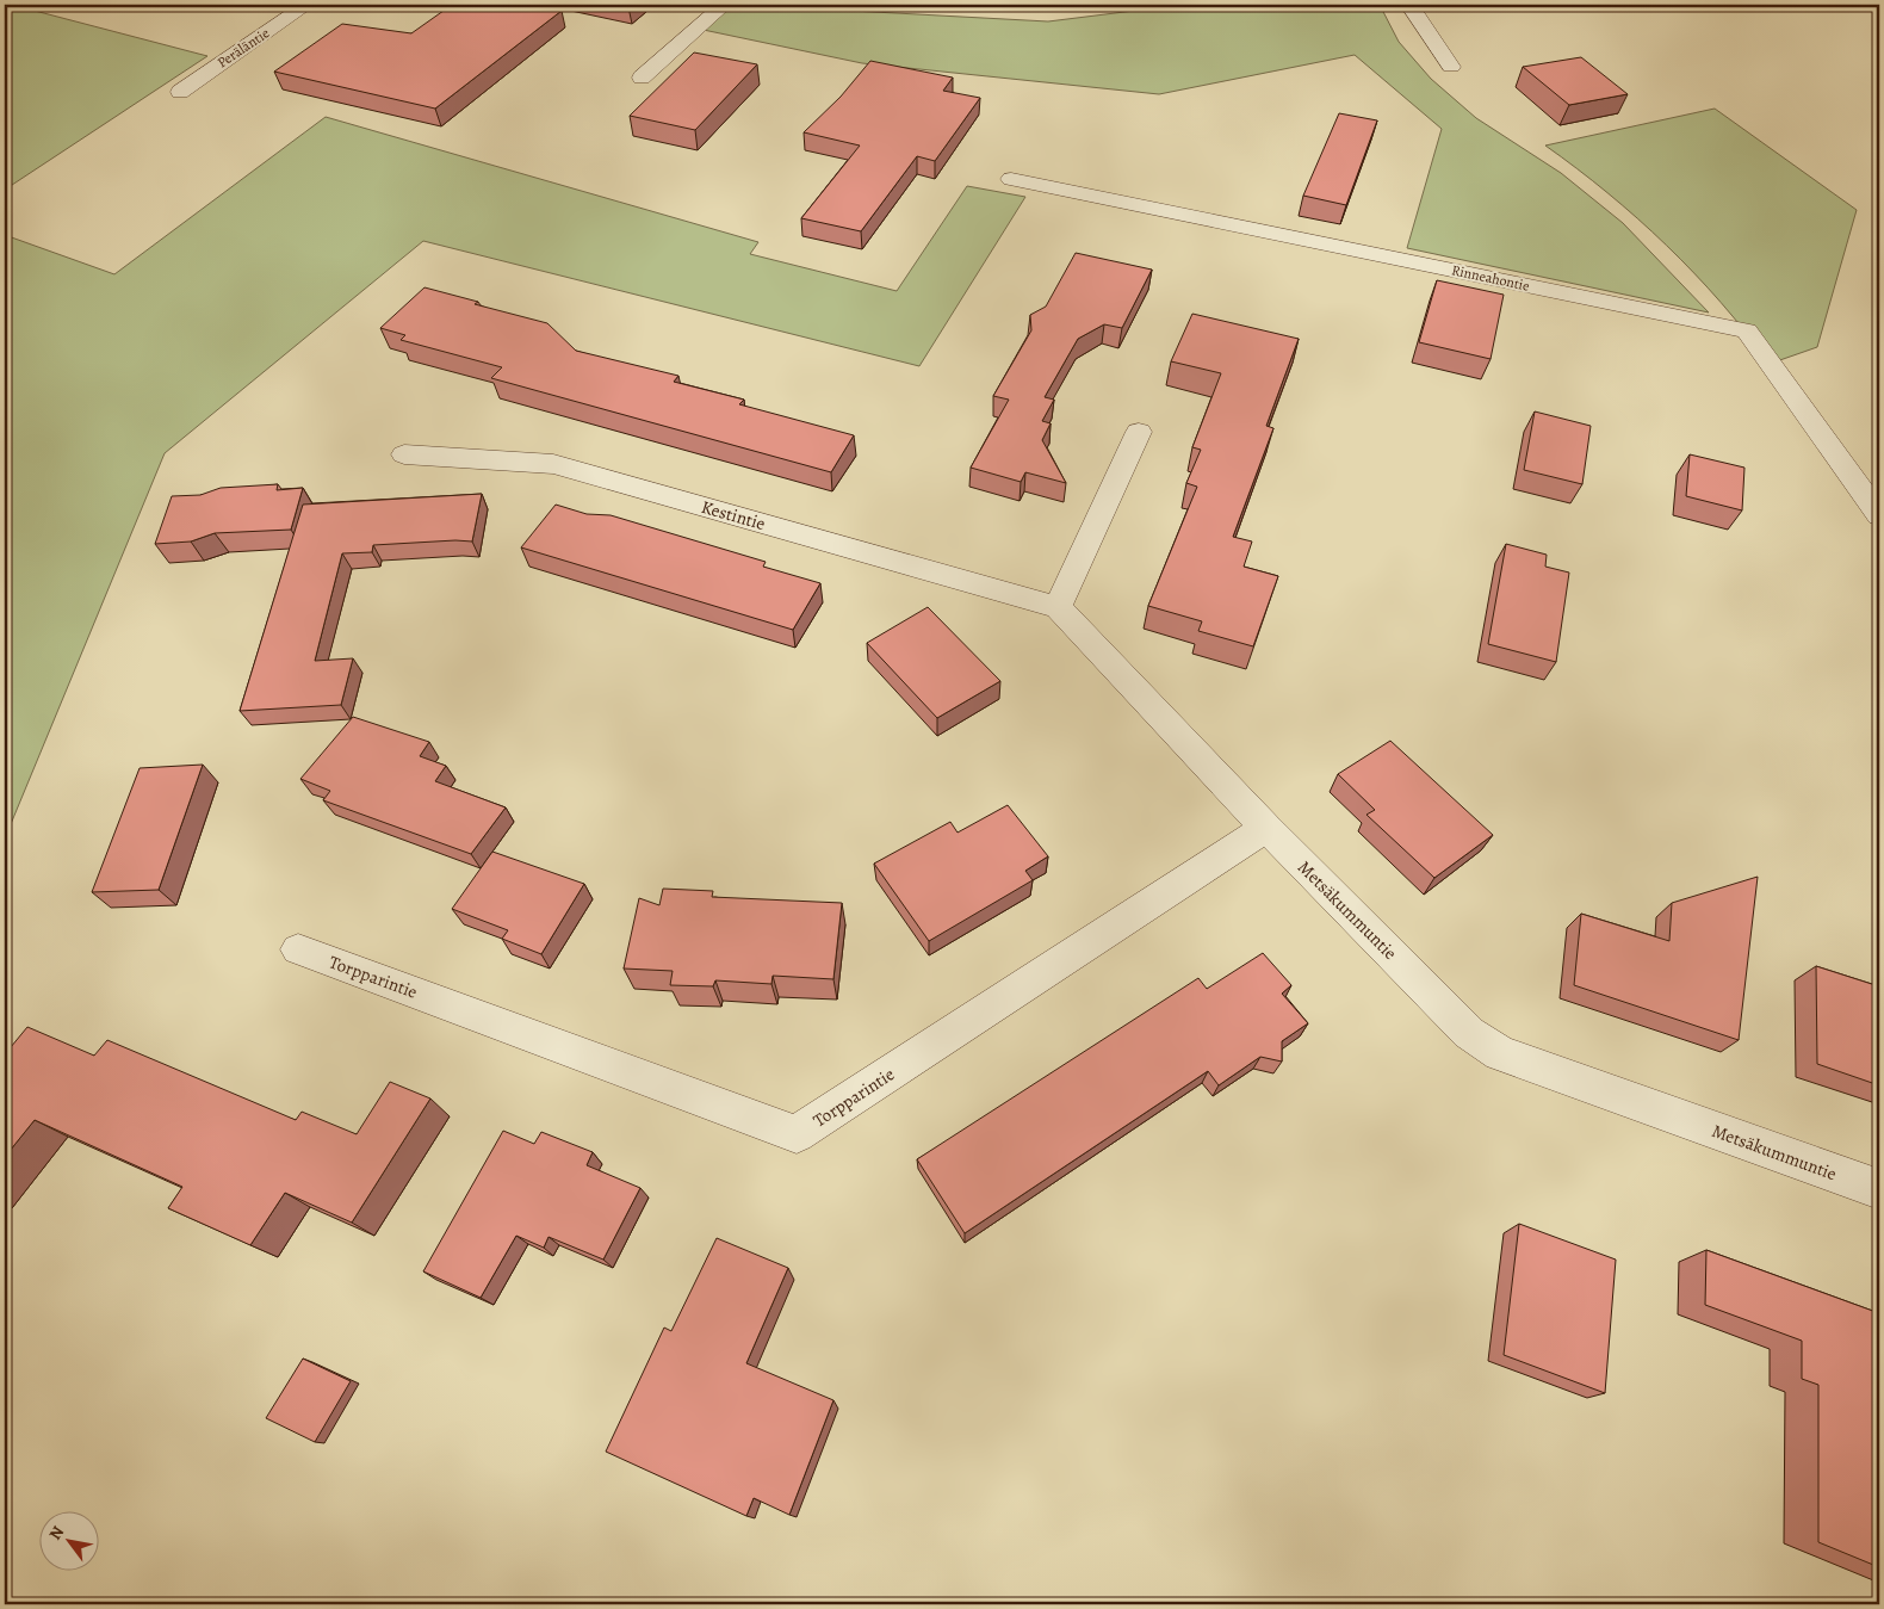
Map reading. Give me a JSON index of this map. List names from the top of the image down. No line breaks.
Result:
{"streets":{"street":["Peräläntie","Rinneahontie","Kestintie","Metsäkummuntie","Torpparintie"]},"crossings":[["Kestintie","Metsäkummuntie"],["Metsäkummuntie","Torpparintie"]],"north":"top left"}
